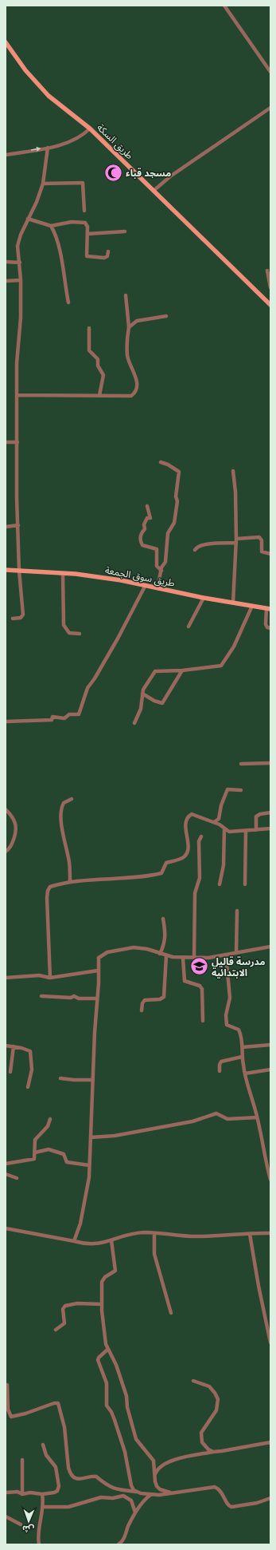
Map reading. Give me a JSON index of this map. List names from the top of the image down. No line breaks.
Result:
{"streets":{"main road":["طريق السكة","طريق سوق الجمعة"]},"places":{"mosque":["مسجد قباء"],"school or university":["مدرسة قاليل الابتدائية"]},"north":"bottom"}
